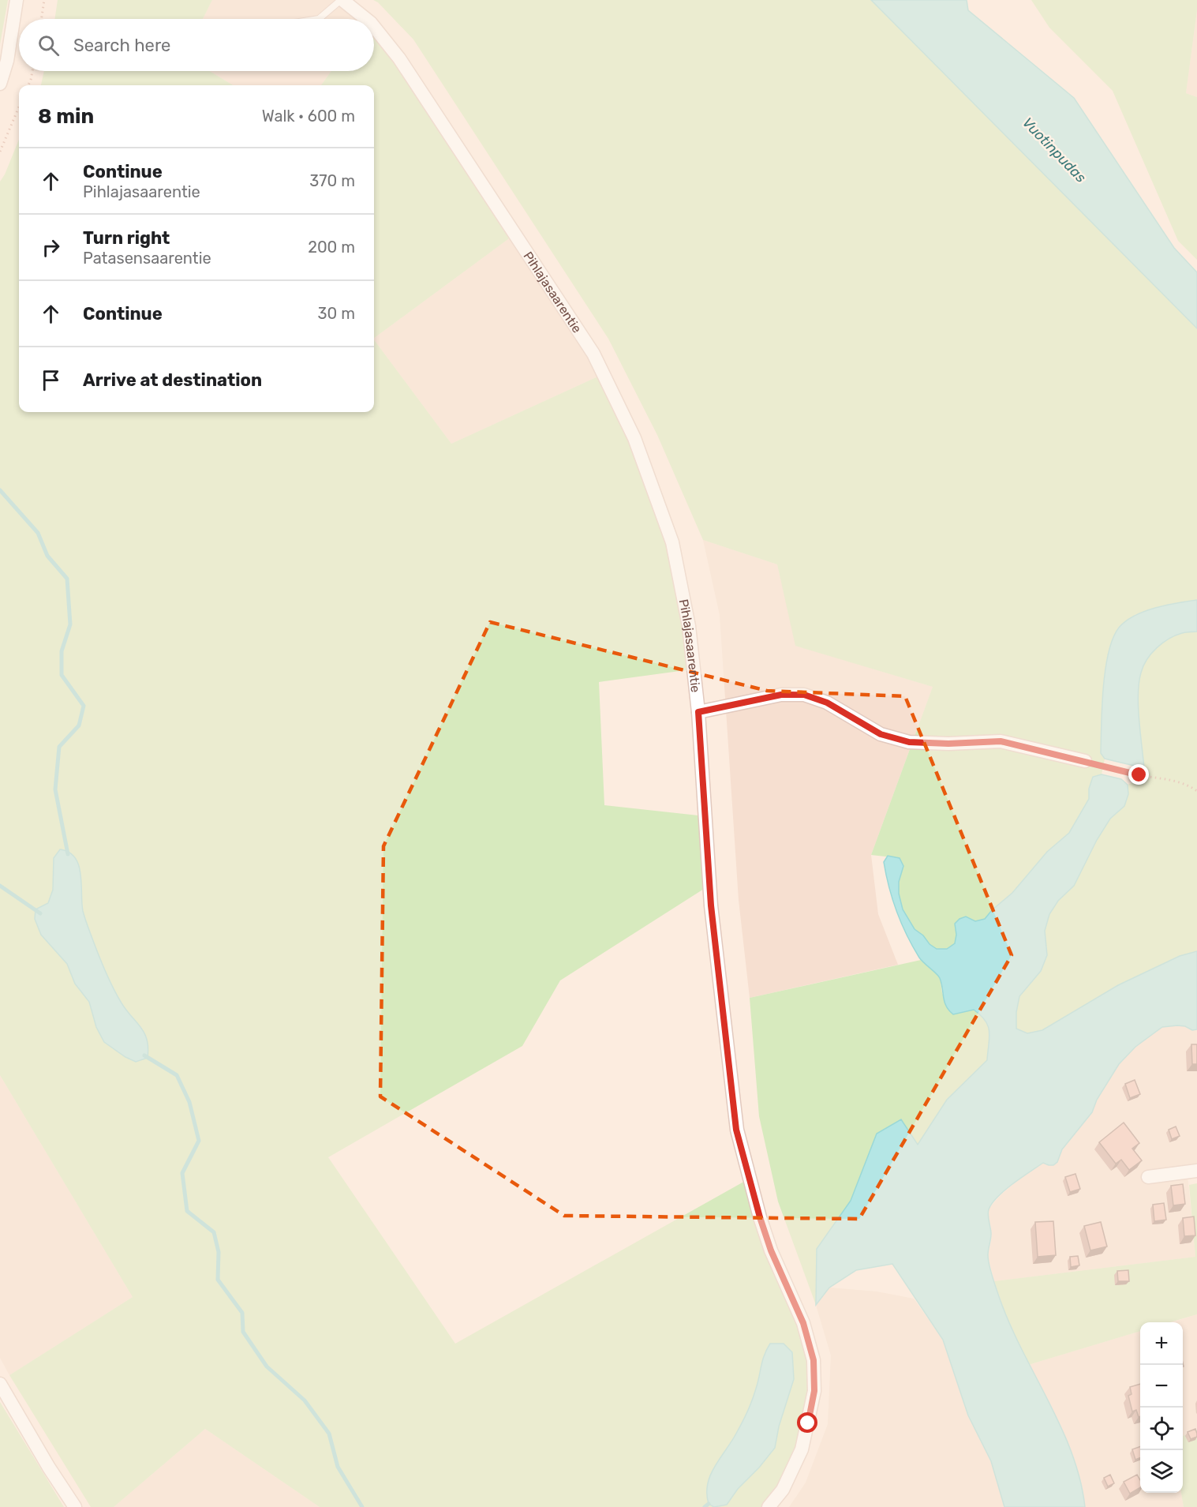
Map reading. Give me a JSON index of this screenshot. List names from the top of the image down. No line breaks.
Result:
{"streets":{"street":["Pihlajasaarentie"]},"water":["Vuotinpudas"],"page":{"search":"Search here","heading":["8 min","Walk · 600 m"],"list":[["Continue","Pihlajasaarentie","370 m"],["Turn right","Patasensaarentie","200 m"],["Continue","30 m"],"Arrive at destination"],"map_buttons":["+","−"]}}
